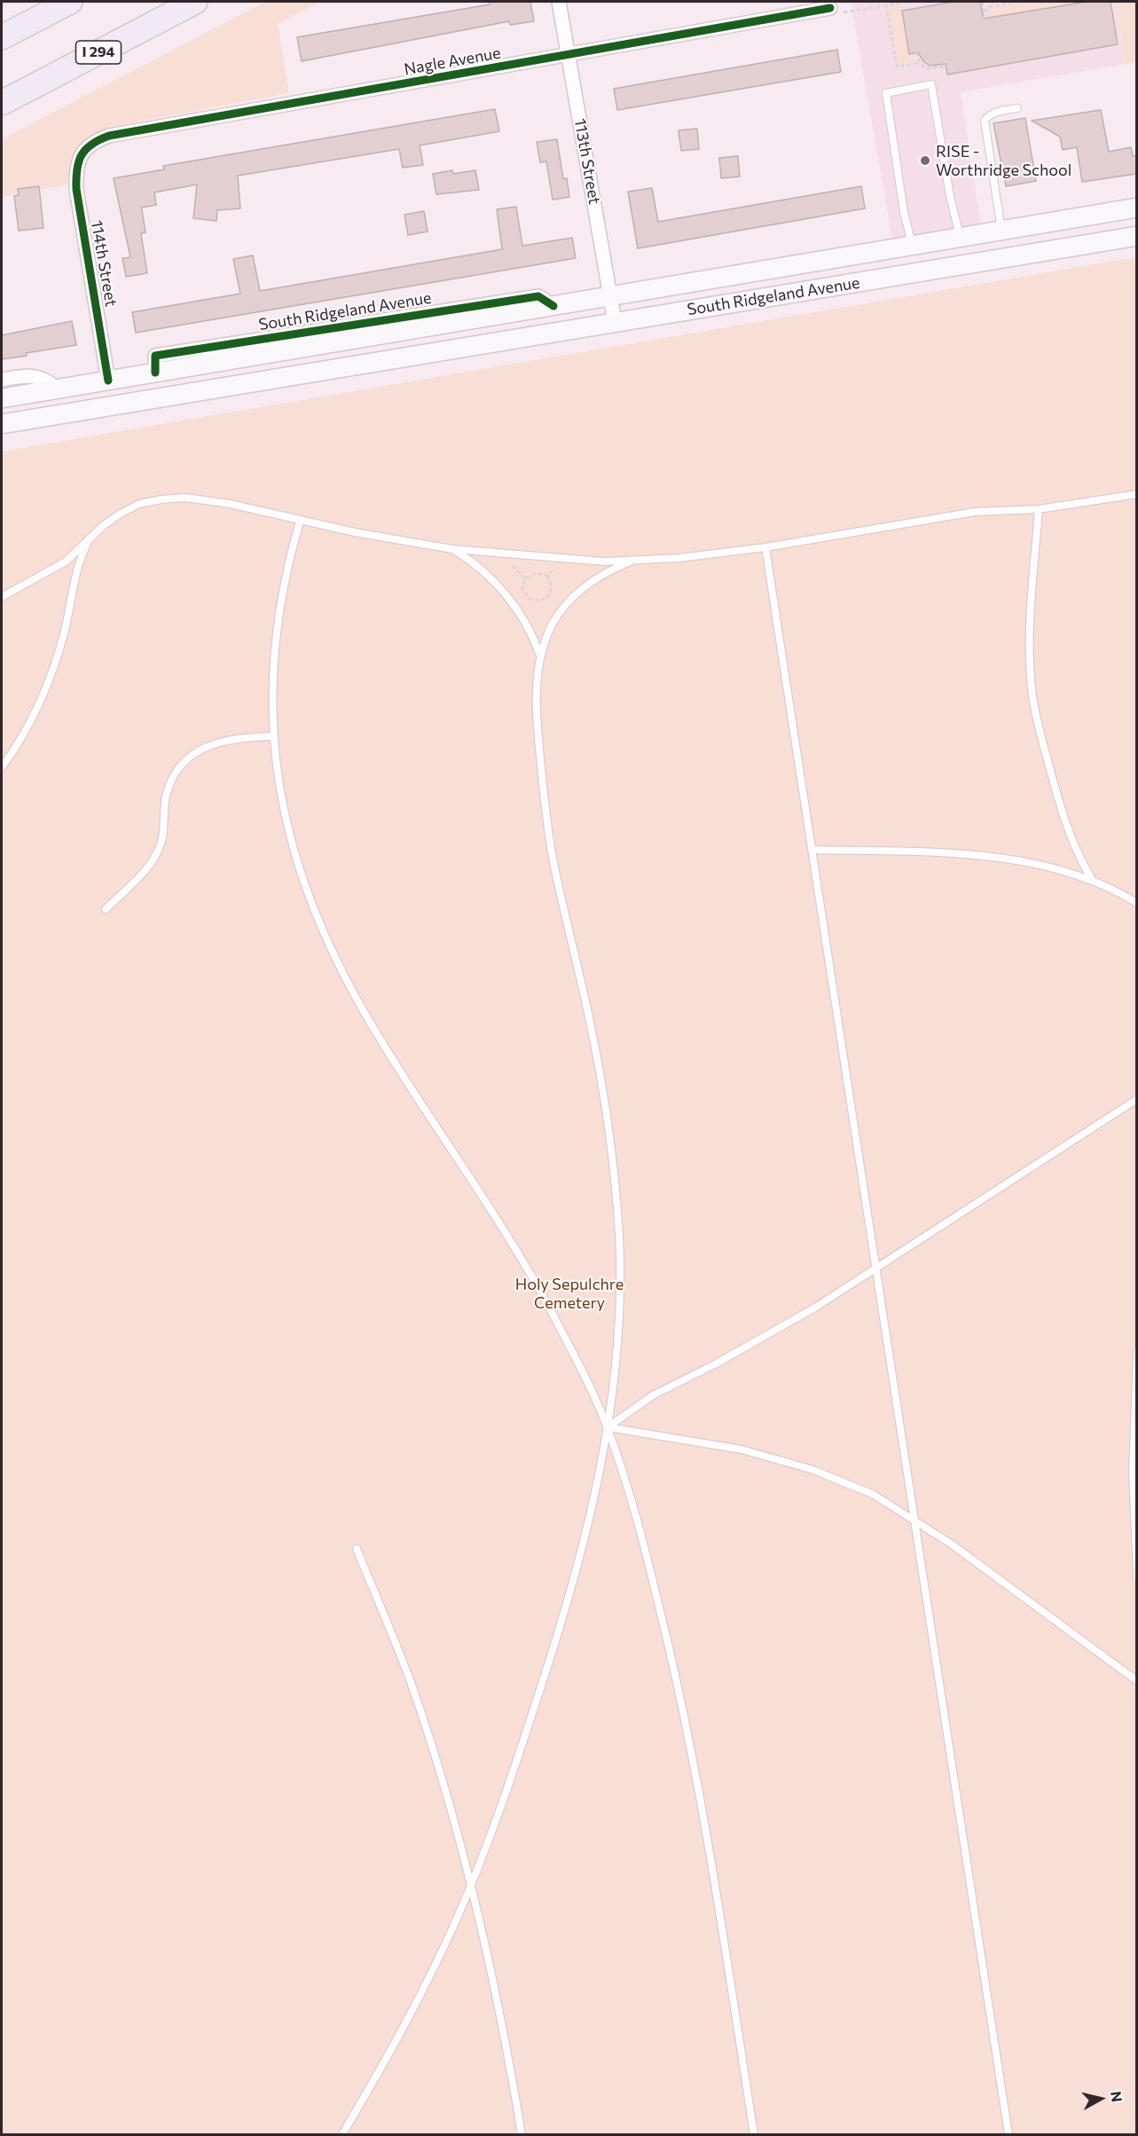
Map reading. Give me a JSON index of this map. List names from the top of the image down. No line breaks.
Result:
{"streets":{"highway":["I 294"],"main road":["South Ridgeland Avenue"],"street":["Nagle Avenue","113th Street","114th Street"]},"crossings":[["Nagle Avenue","113th Street"],["Nagle Avenue","114th Street"],["113th Street","South Ridgeland Avenue"],["114th Street","South Ridgeland Avenue"]],"parks":["Holy Sepulchre Cemetery"],"places":["RISE - Worthridge School"],"north":"right"}
